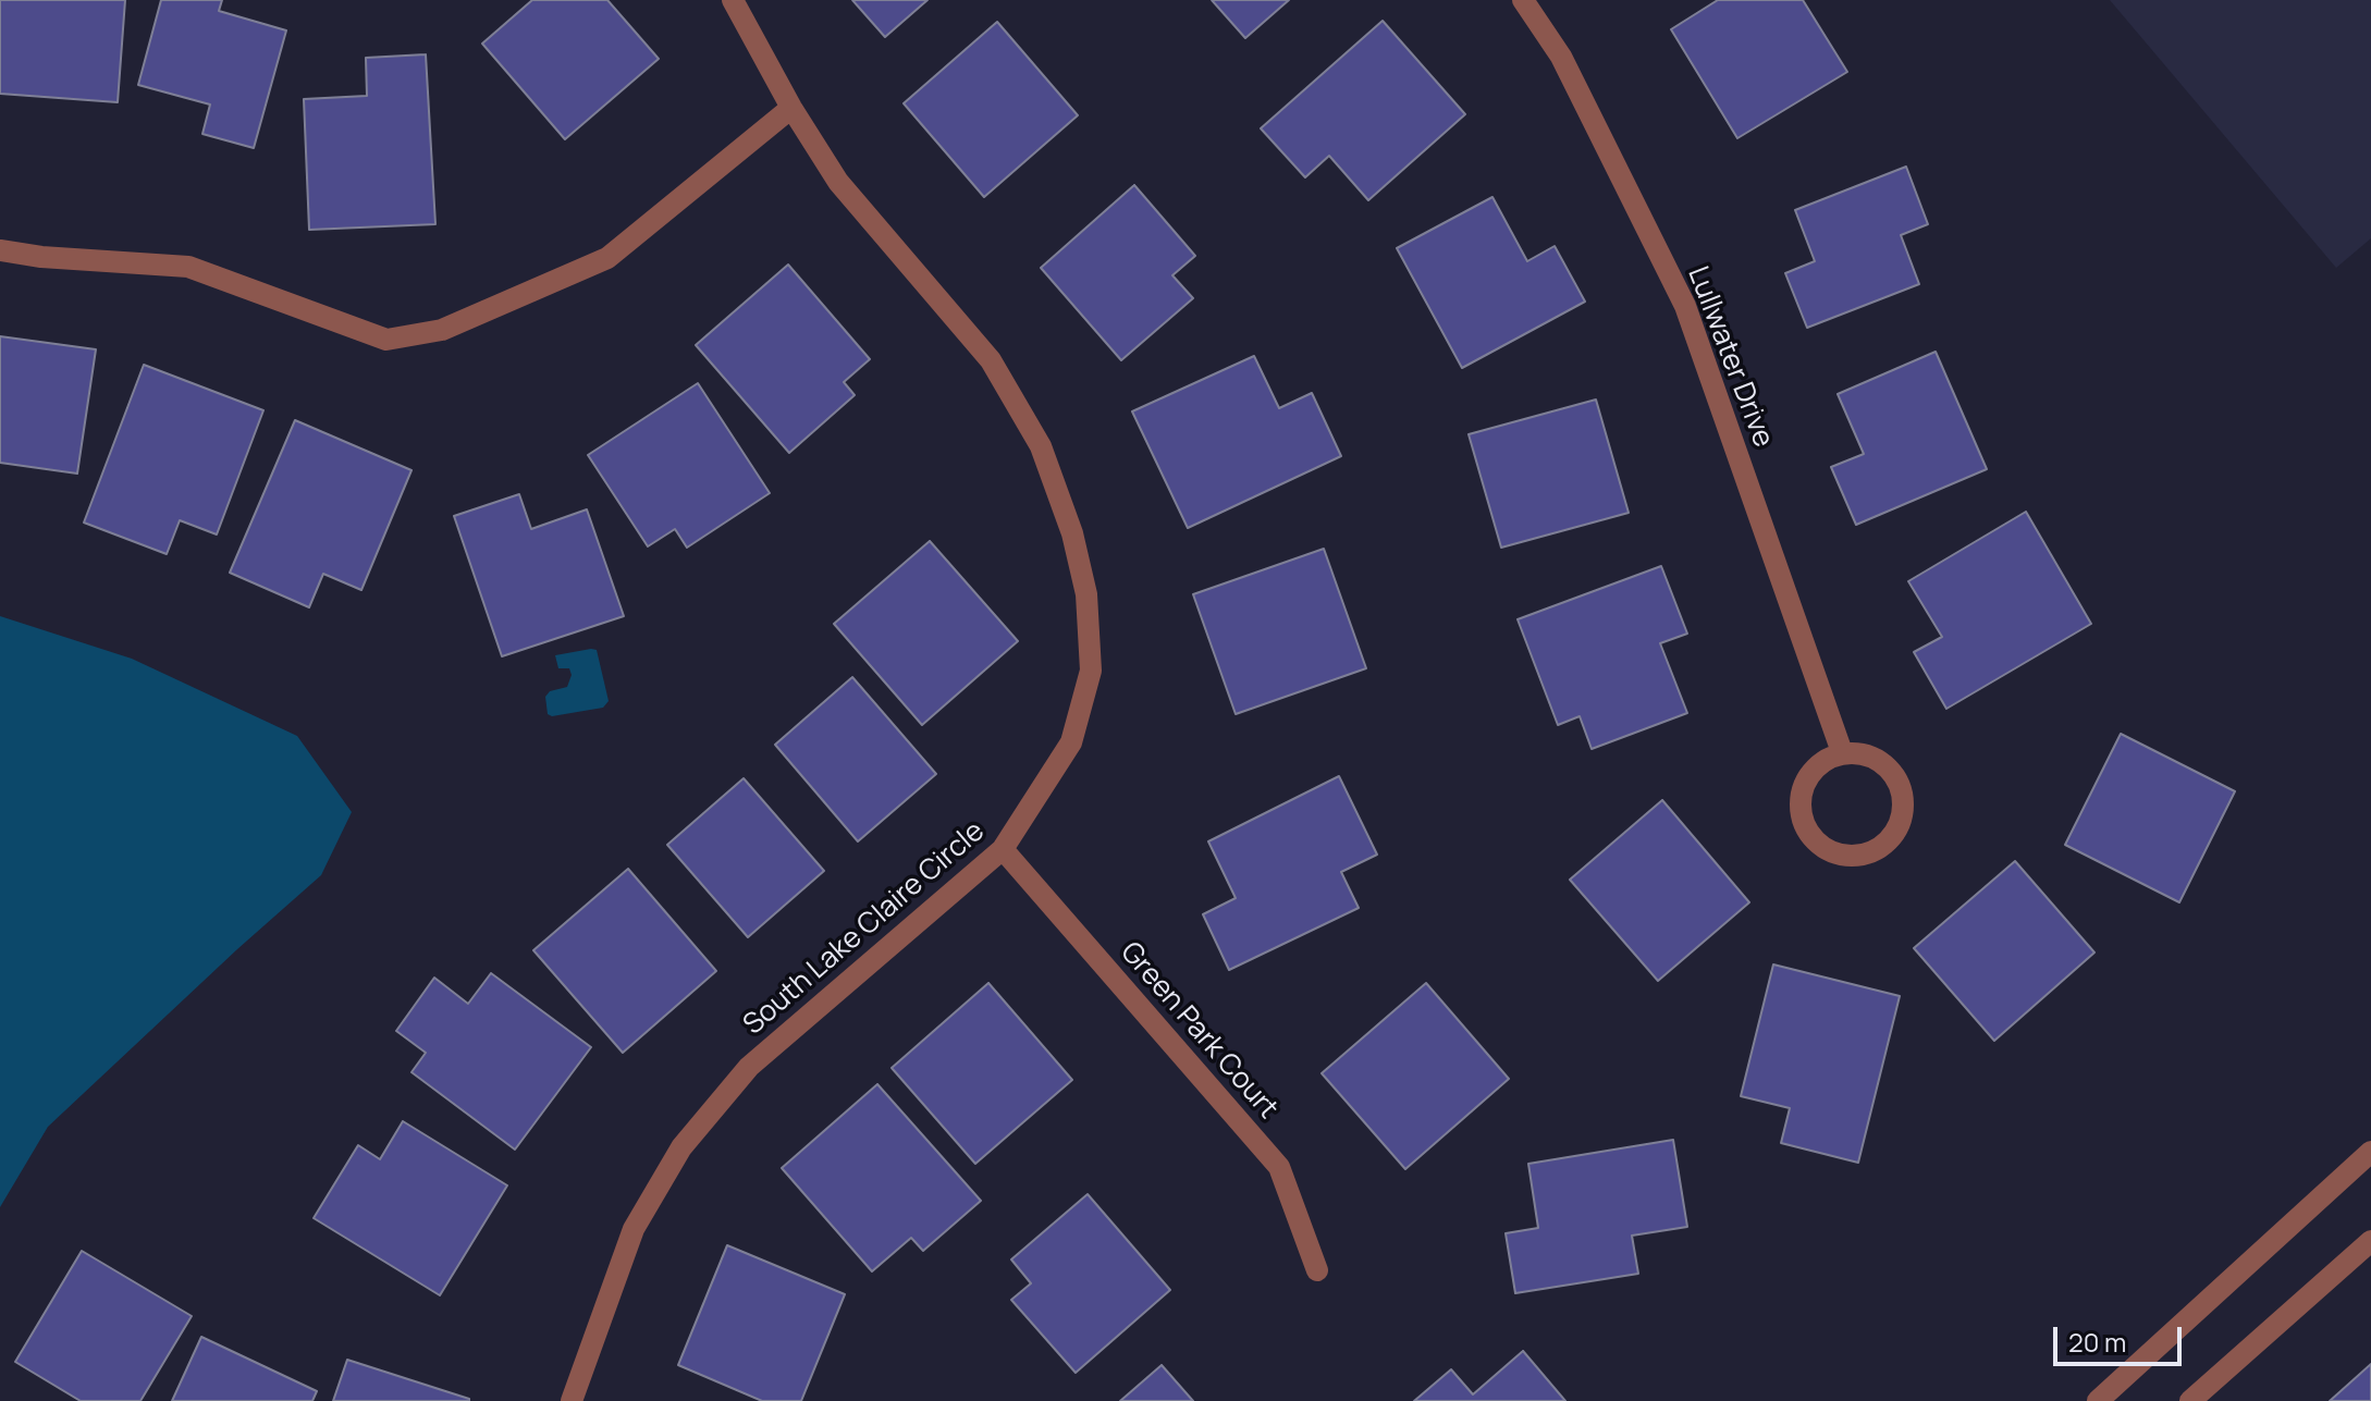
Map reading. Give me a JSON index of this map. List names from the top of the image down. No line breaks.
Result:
{"streets":{"street":["Lullwater Drive","South Lake Claire Circle","Green Park Court"]},"crossings":[["South Lake Claire Circle","Green Park Court"]],"scale_bar":"20 m"}
